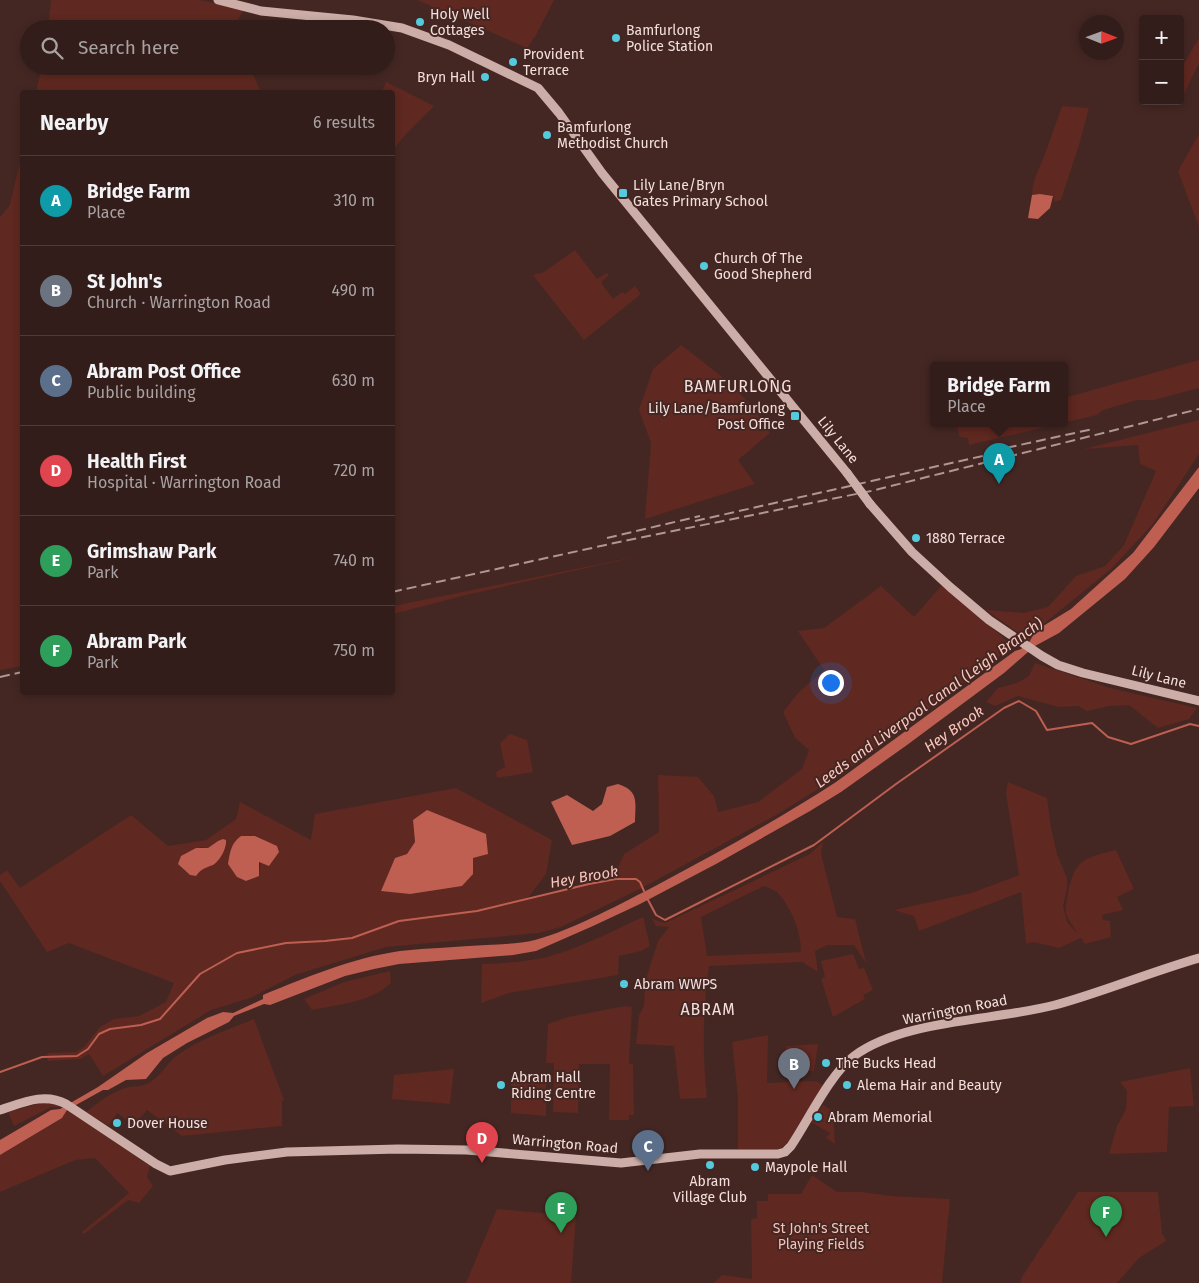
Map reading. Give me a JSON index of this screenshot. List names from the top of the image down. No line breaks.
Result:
{"streets":{"main road":["Lily Lane","Warrington Road"]},"districts":["BAMFURLONG","ABRAM"],"water":["Leeds and Liverpool Canal (Leigh Branch)","Hey Brook"],"parks":["St John's Street Playing Fields"],"places":{"other":["Holy Well Cottages","Bamfurlong Police Station","Provident Terrace","Bryn Hall","Bamfurlong Methodist Church","Church Of The Good Shepherd","1880 Terrace","Abram WWPS","The Bucks Head","Abram Hall Riding Centre","Alema Hair and Beauty","Abram Memorial","Dover House","Abram Village Club","Maypole Hall"],"transit":["Lily Lane/Bryn Gates Primary School","Lily Lane/Bamfurlong Post Office"]},"north":"right","page":{"map_buttons":["+","−"],"search":"Search here","heading":["Nearby","6 results"],"list":[{"mark":"A","name":"Bridge Farm","note":"Place","value":"310 m"},{"mark":"B","name":"St John's","note":"Church · Warrington Road","value":"490 m"},{"mark":"C","name":"Abram Post Office","note":"Public building","value":"630 m"},{"mark":"D","name":"Health First","note":"Hospital · Warrington Road","value":"720 m"},{"mark":"E","name":"Grimshaw Park","note":"Park","value":"740 m"},{"mark":"F","name":"Abram Park","note":"Park","value":"750 m"}],"popup":["Bridge Farm","Place"],"pins":["A","B","D","C","E","F"]}}
